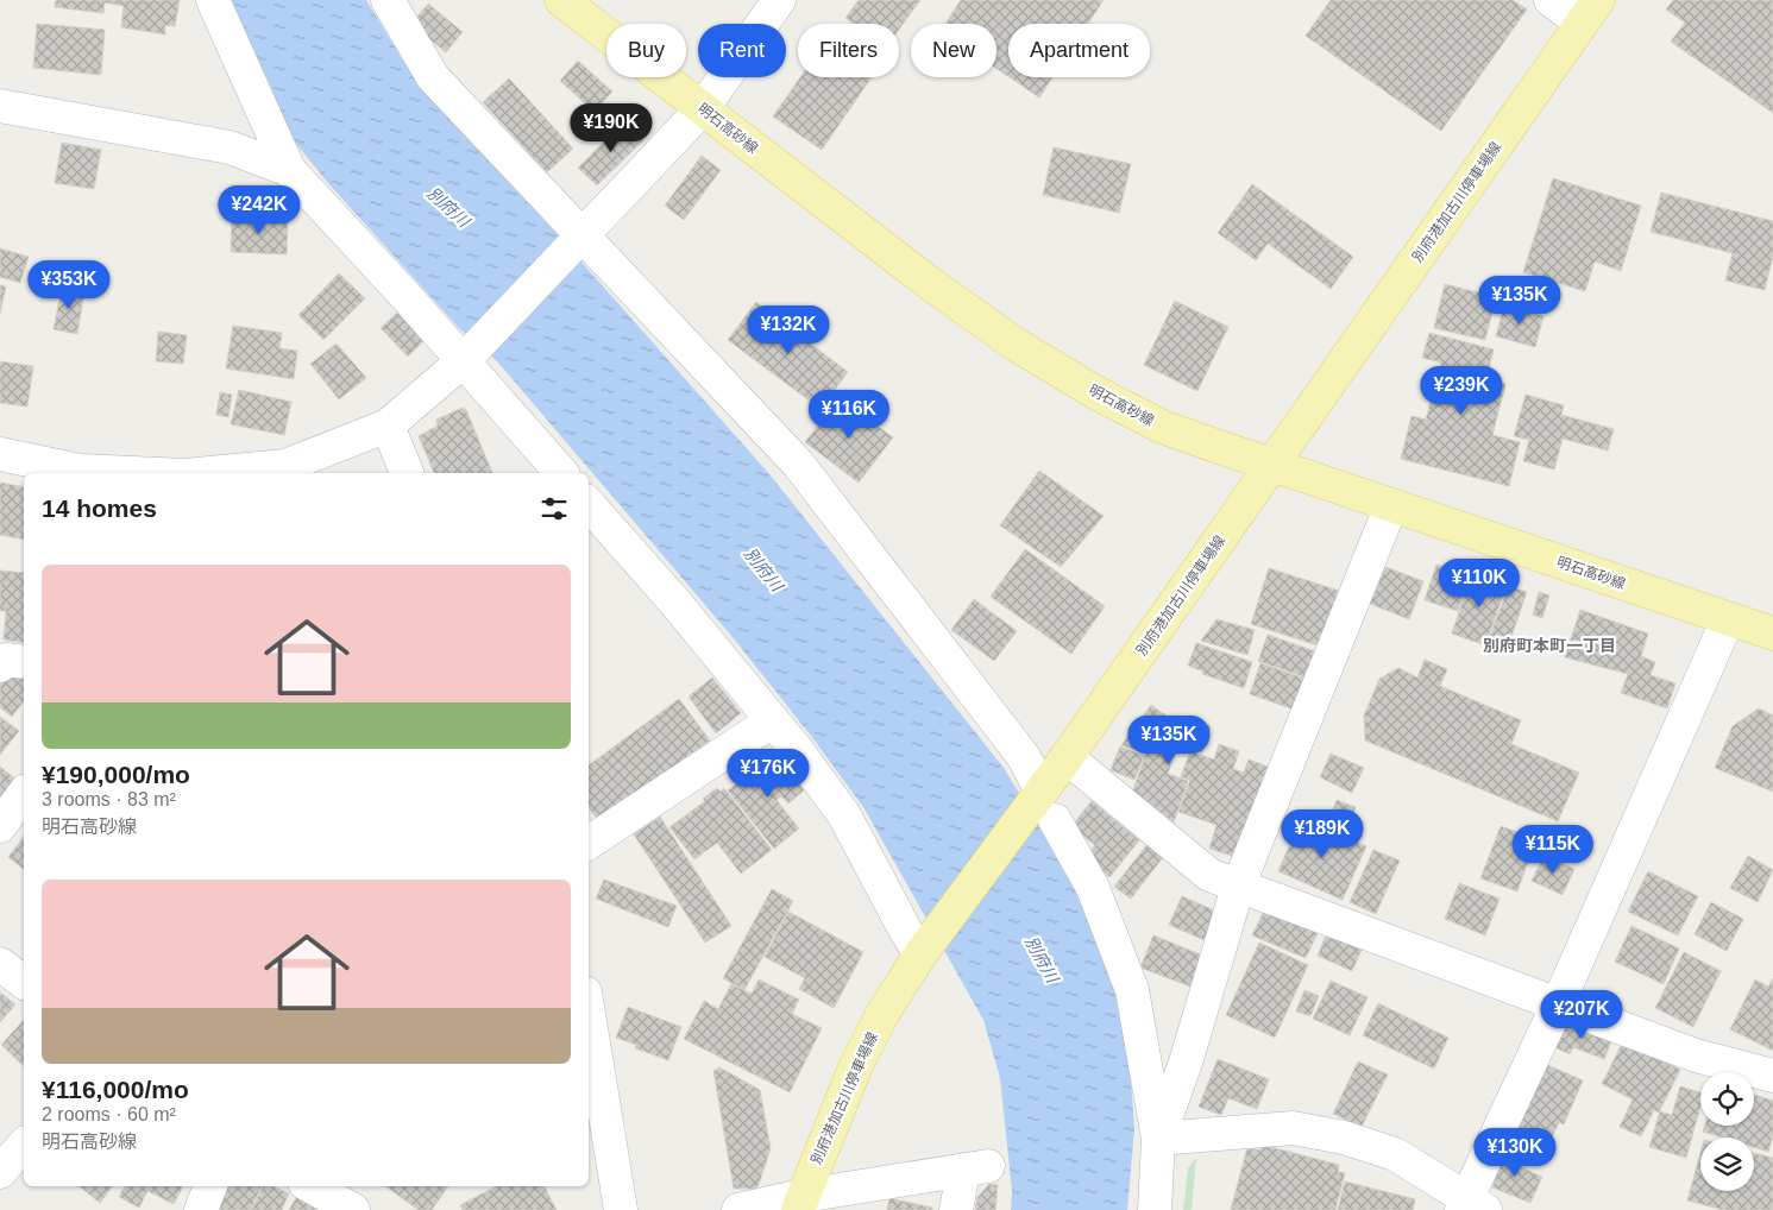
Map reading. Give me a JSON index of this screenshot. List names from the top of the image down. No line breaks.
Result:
{"streets":{"main road":["明石高砂線","別府港加古川停車場線"]},"crossings":[["明石高砂線","別府港加古川停車場線"]],"districts":["別府町本町一丁目"],"water":["別府川"],"page":{"chip":["Buy","Rent","Filters","New","Apartment"],"price":["¥190K","¥242K","¥353K","¥135K","¥132K","¥239K","¥116K","¥110K","¥135K","¥176K","¥189K","¥115K","¥207K","¥130K"],"heading":"14 homes","list":[{"name":"¥190,000/mo","note":"3 rooms · 83 m² · 明石高砂線"},{"name":"¥116,000/mo","note":"2 rooms · 60 m² · 明石高砂線"}]}}
